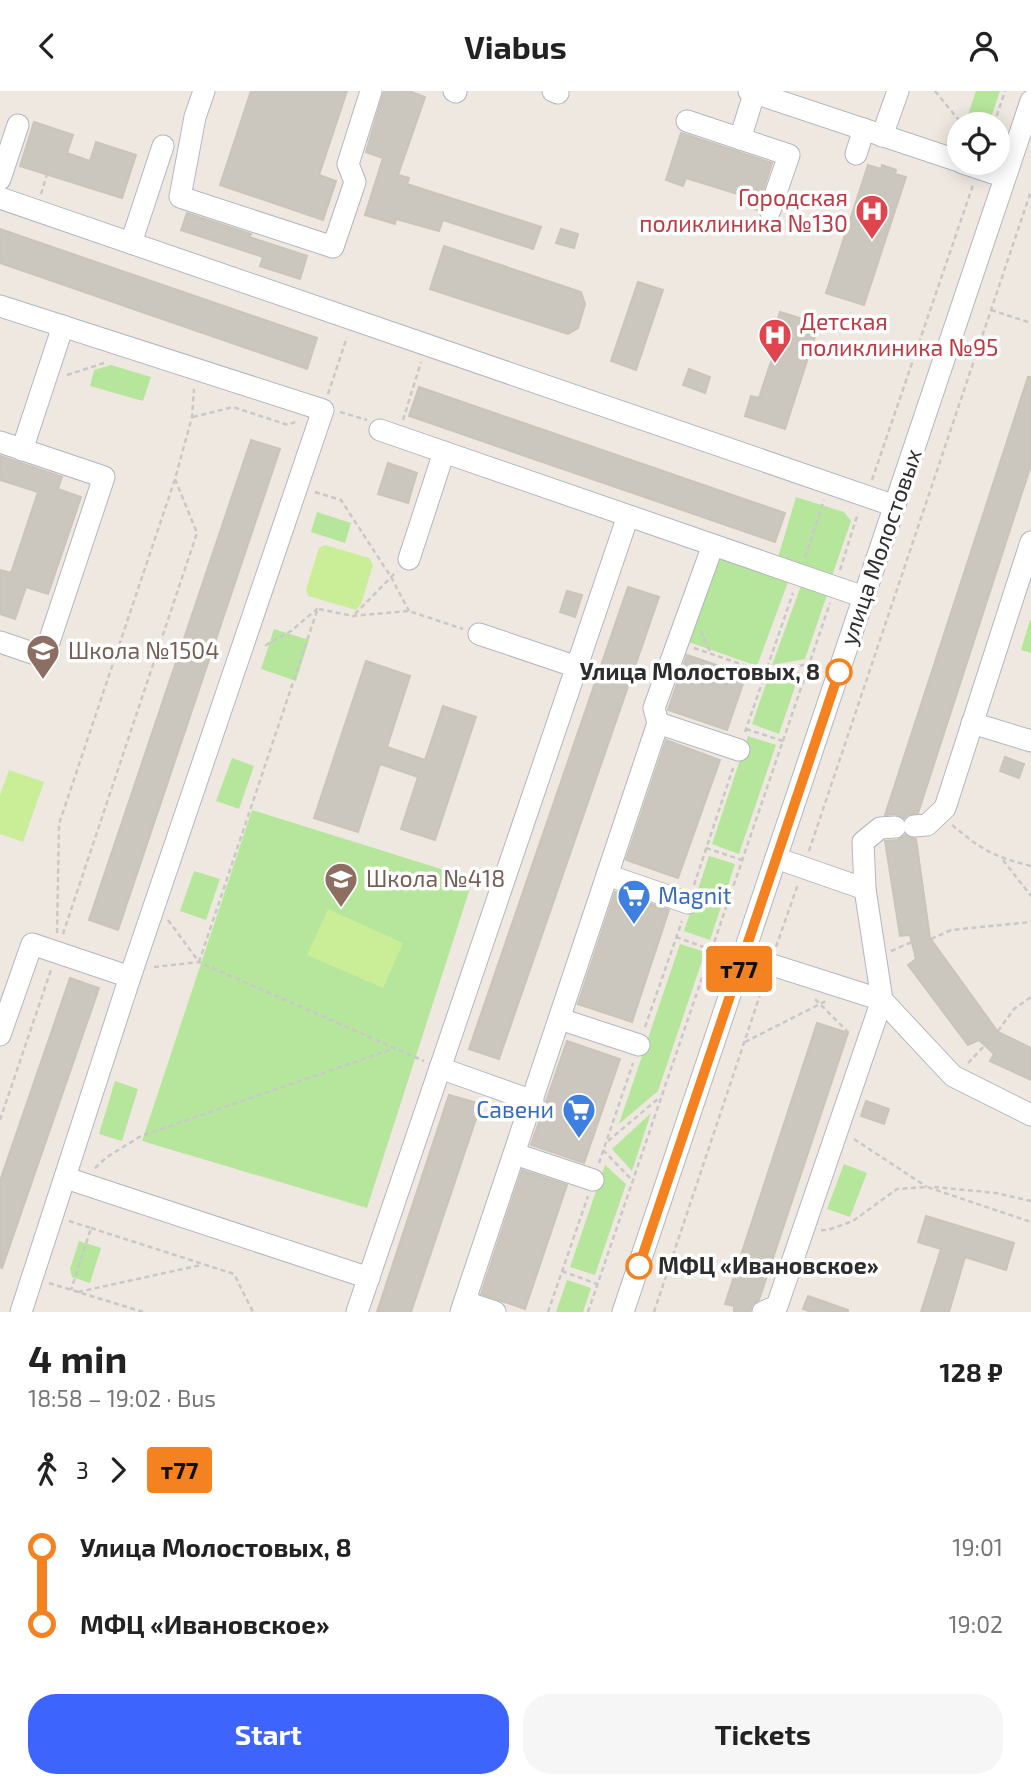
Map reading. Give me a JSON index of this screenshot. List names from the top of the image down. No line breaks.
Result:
{"streets":{"street":["улица Молостовых"]},"places":{"hospital":["Городская поликлиника №130","Детская поликлиника №95"],"other":["Улица Молостовых, 8","МФЦ «Ивановское»"],"school or university":["Школа №1504","Школа №418"],"supermarket":["Magnit","Савени"]},"lines":["bus line т77"],"page":{"header":"Viabus","on_map":"т77","heading":["4 min","18:58 – 19:02 · Bus","128 ₽"],"legs":["3","т77"],"list":[{"name":"Улица Молостовых, 8","value":"19:01"},{"name":"МФЦ «Ивановское»","value":"19:02"}],"buttons":["Start","Tickets"]}}
